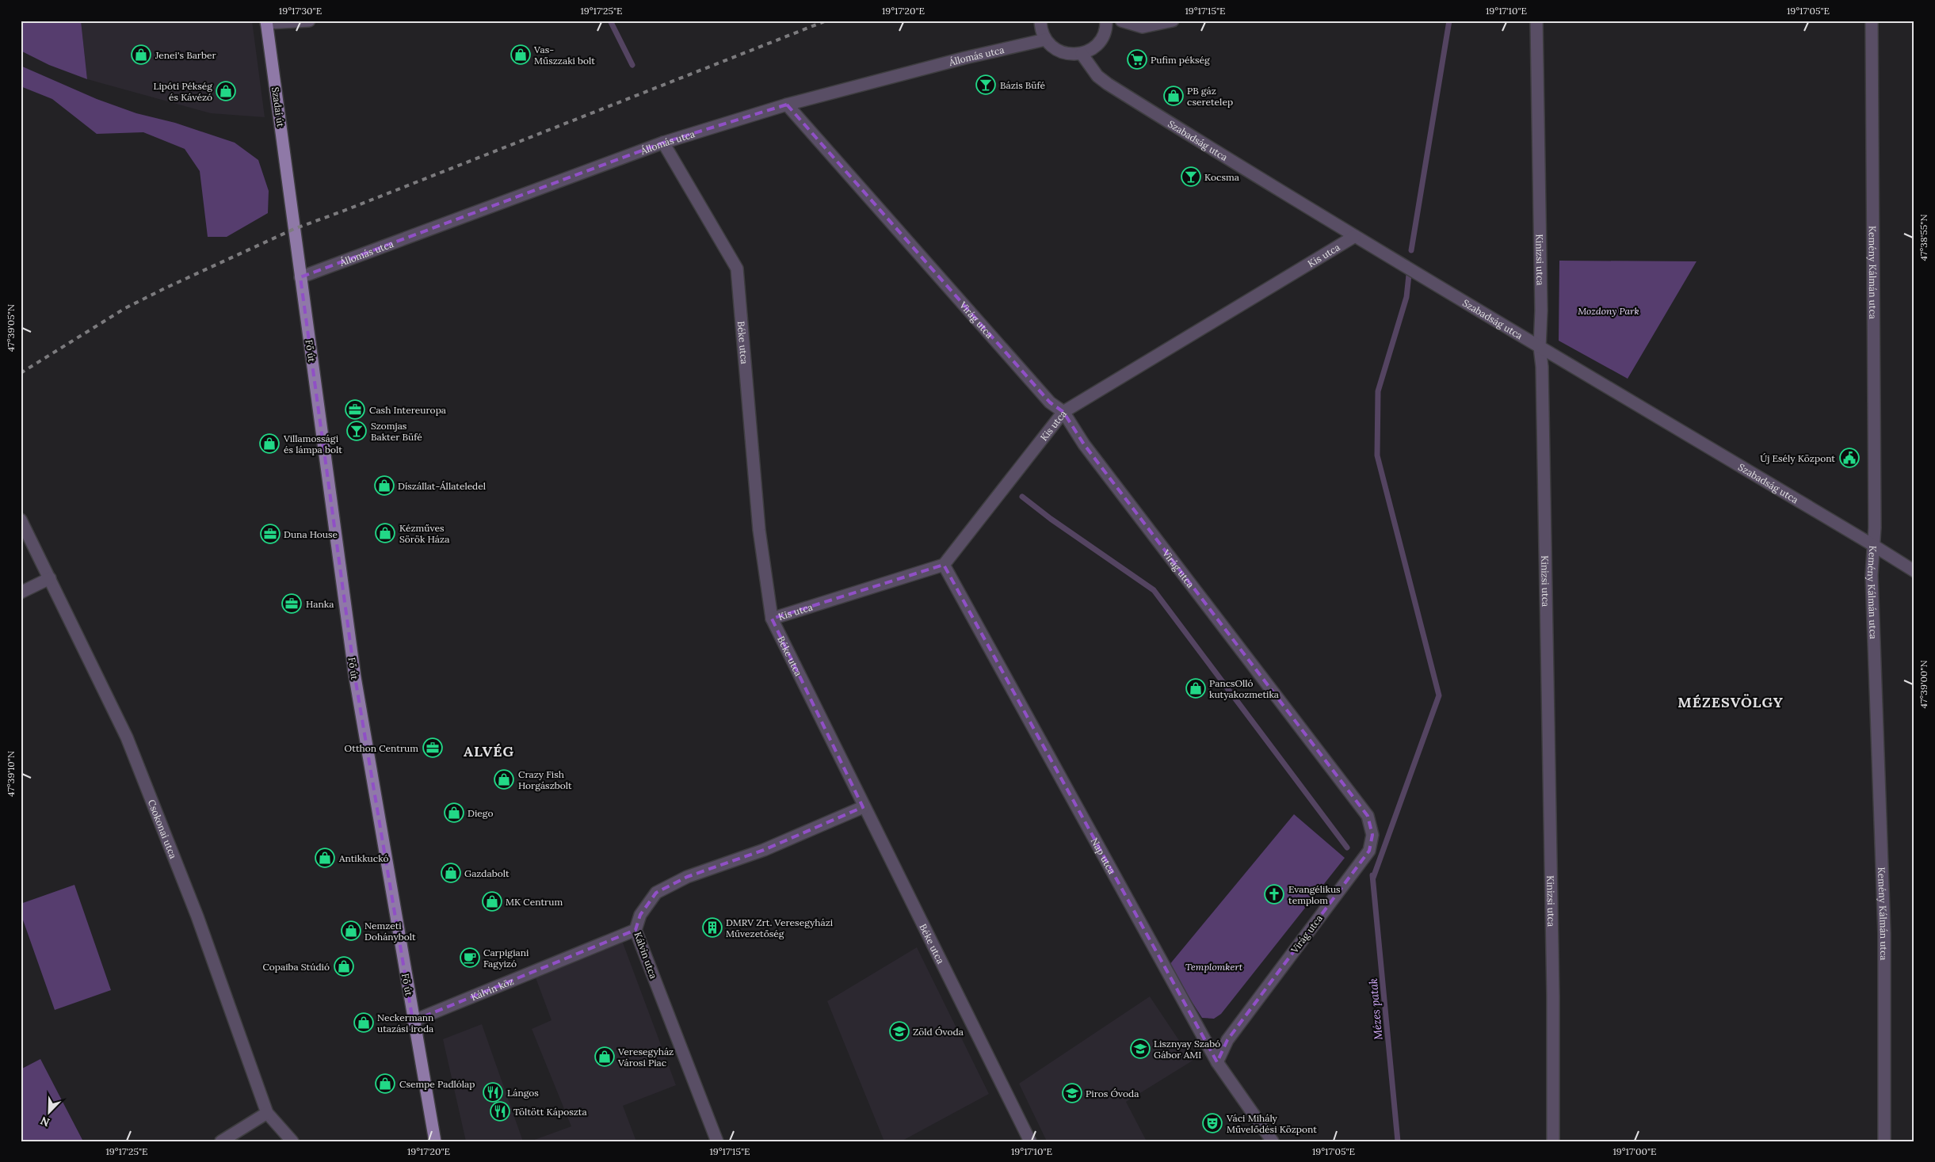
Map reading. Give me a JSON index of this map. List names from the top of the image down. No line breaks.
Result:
{"streets":{"main road":["Szadai út","Fő út"],"street":["Állomás utca","Szabadság utca","Kis utca","Kinizsi utca","Kemény Kálmán utca","Virág utca","Béke utca","Csokonai utca","Nap utca","Kálvin utca","Kálvin köz"]},"crossings":[["Állomás utca","Virág utca"],["Állomás utca","Béke utca"],["Állomás utca","Fő út"],["Szadai út","Fő út"],["Szabadság utca","Kis utca"],["Szabadság utca","Kinizsi utca"],["Szabadság utca","Kemény Kálmán utca"],["Kis utca","Virág utca"],["Kis utca","Béke utca"],["Kis utca","Nap utca"],["Virág utca","Nap utca"],["Béke utca","Kálvin utca"],["Fő út","Kálvin köz"],["Kálvin utca","Kálvin köz"]],"districts":["MÉZESVÖLGY","ALVÉG"],"water":["Mézes patak"],"parks":["Mozdony Park","Templomkert"],"places":{"shop":["Jenei's Barber","Vas- Műszzaki bolt","Lipóti Pékség és Kávézó","PB gáz cseretelep","Villamossági és lámpa bolt","Díszállat-Állateledel","Kézműves Sörök Háza","PancsOlló kutyakozmetika","Crazy Fish Horgászbolt","Diego","Antikkuckó","Gazdabolt","MK Centrum","Nemzeti Dohánybolt","Copaiba Stúdió","Neckermann utazási iroda","Veresegyház Városi Piac","Csempe Padlólap"],"supermarket":["Pufim pékség"],"bar":["Bázis Büfé","Kocsma","Szomjas Bakter Büfé"],"office":["Cash Intereuropa","Duna House","Hanka","Otthon Centrum"],"public building":["Új Esély Központ"],"church":["Evangélikus templom"],"building":["DMRV Zrt. Veresegyházi Művezetőség"],"cafe":["Carpigiani Fagyizó"],"school or university":["Zöld Óvoda","Lisznyay Szabó Gábor AMI","Piros Óvoda"],"restaurant":["Lángos","Töltött Káposzta"],"theatre":["Váci Mihály Művelődési Központ"]},"north":"bottom left","coordinates":["19°17'30\"E","19°17'25\"E","19°17'20\"E","19°17'15\"E","19°17'10\"E","19°17'05\"E","47°38'55\"N","47°39'05\"N","47°39'00\"N","47°39'10\"N","19°17'00\"E"]}
